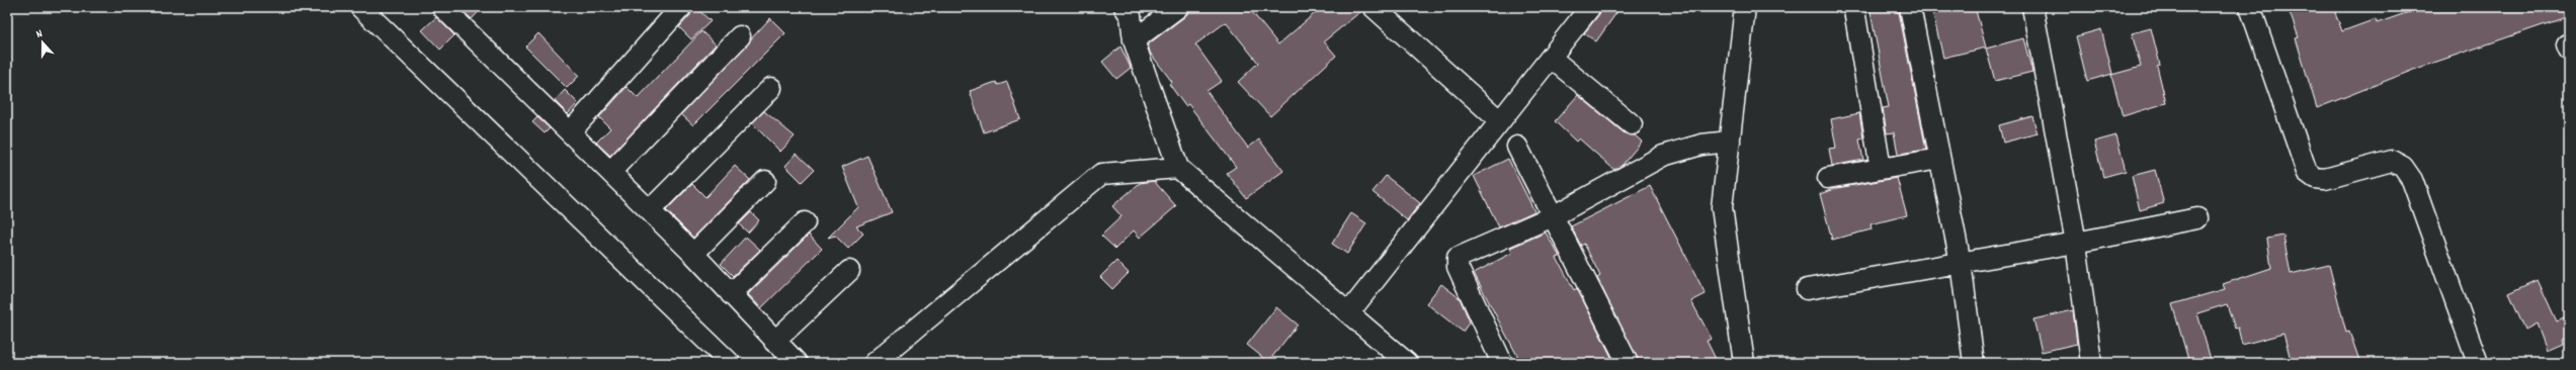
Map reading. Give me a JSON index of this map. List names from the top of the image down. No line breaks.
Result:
{"north":"top"}
